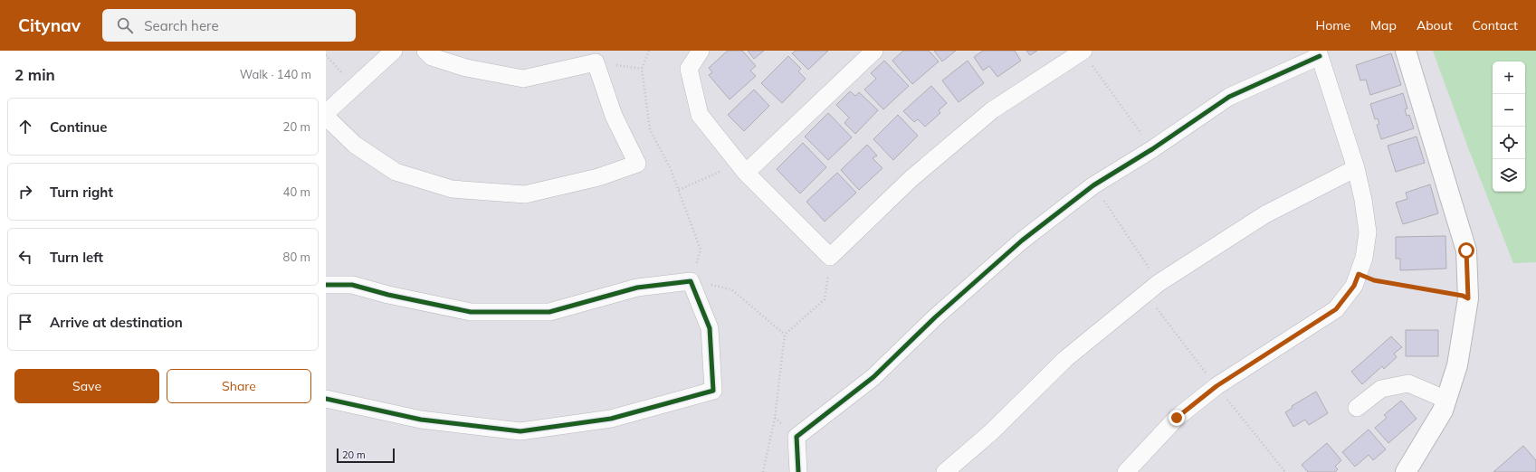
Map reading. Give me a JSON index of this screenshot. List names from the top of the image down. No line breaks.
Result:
{"scale_bar":"20 m","page":{"header":"Citynav","search":"Search here","nav":["Home","Map","About","Contact"],"heading":["2 min","Walk · 140 m"],"map_buttons":["+","−"],"list":[["Continue","20 m"],["Turn right","40 m"],["Turn left","80 m"],"Arrive at destination"],"buttons":["Save","Share"],"scale":"20 m"}}
